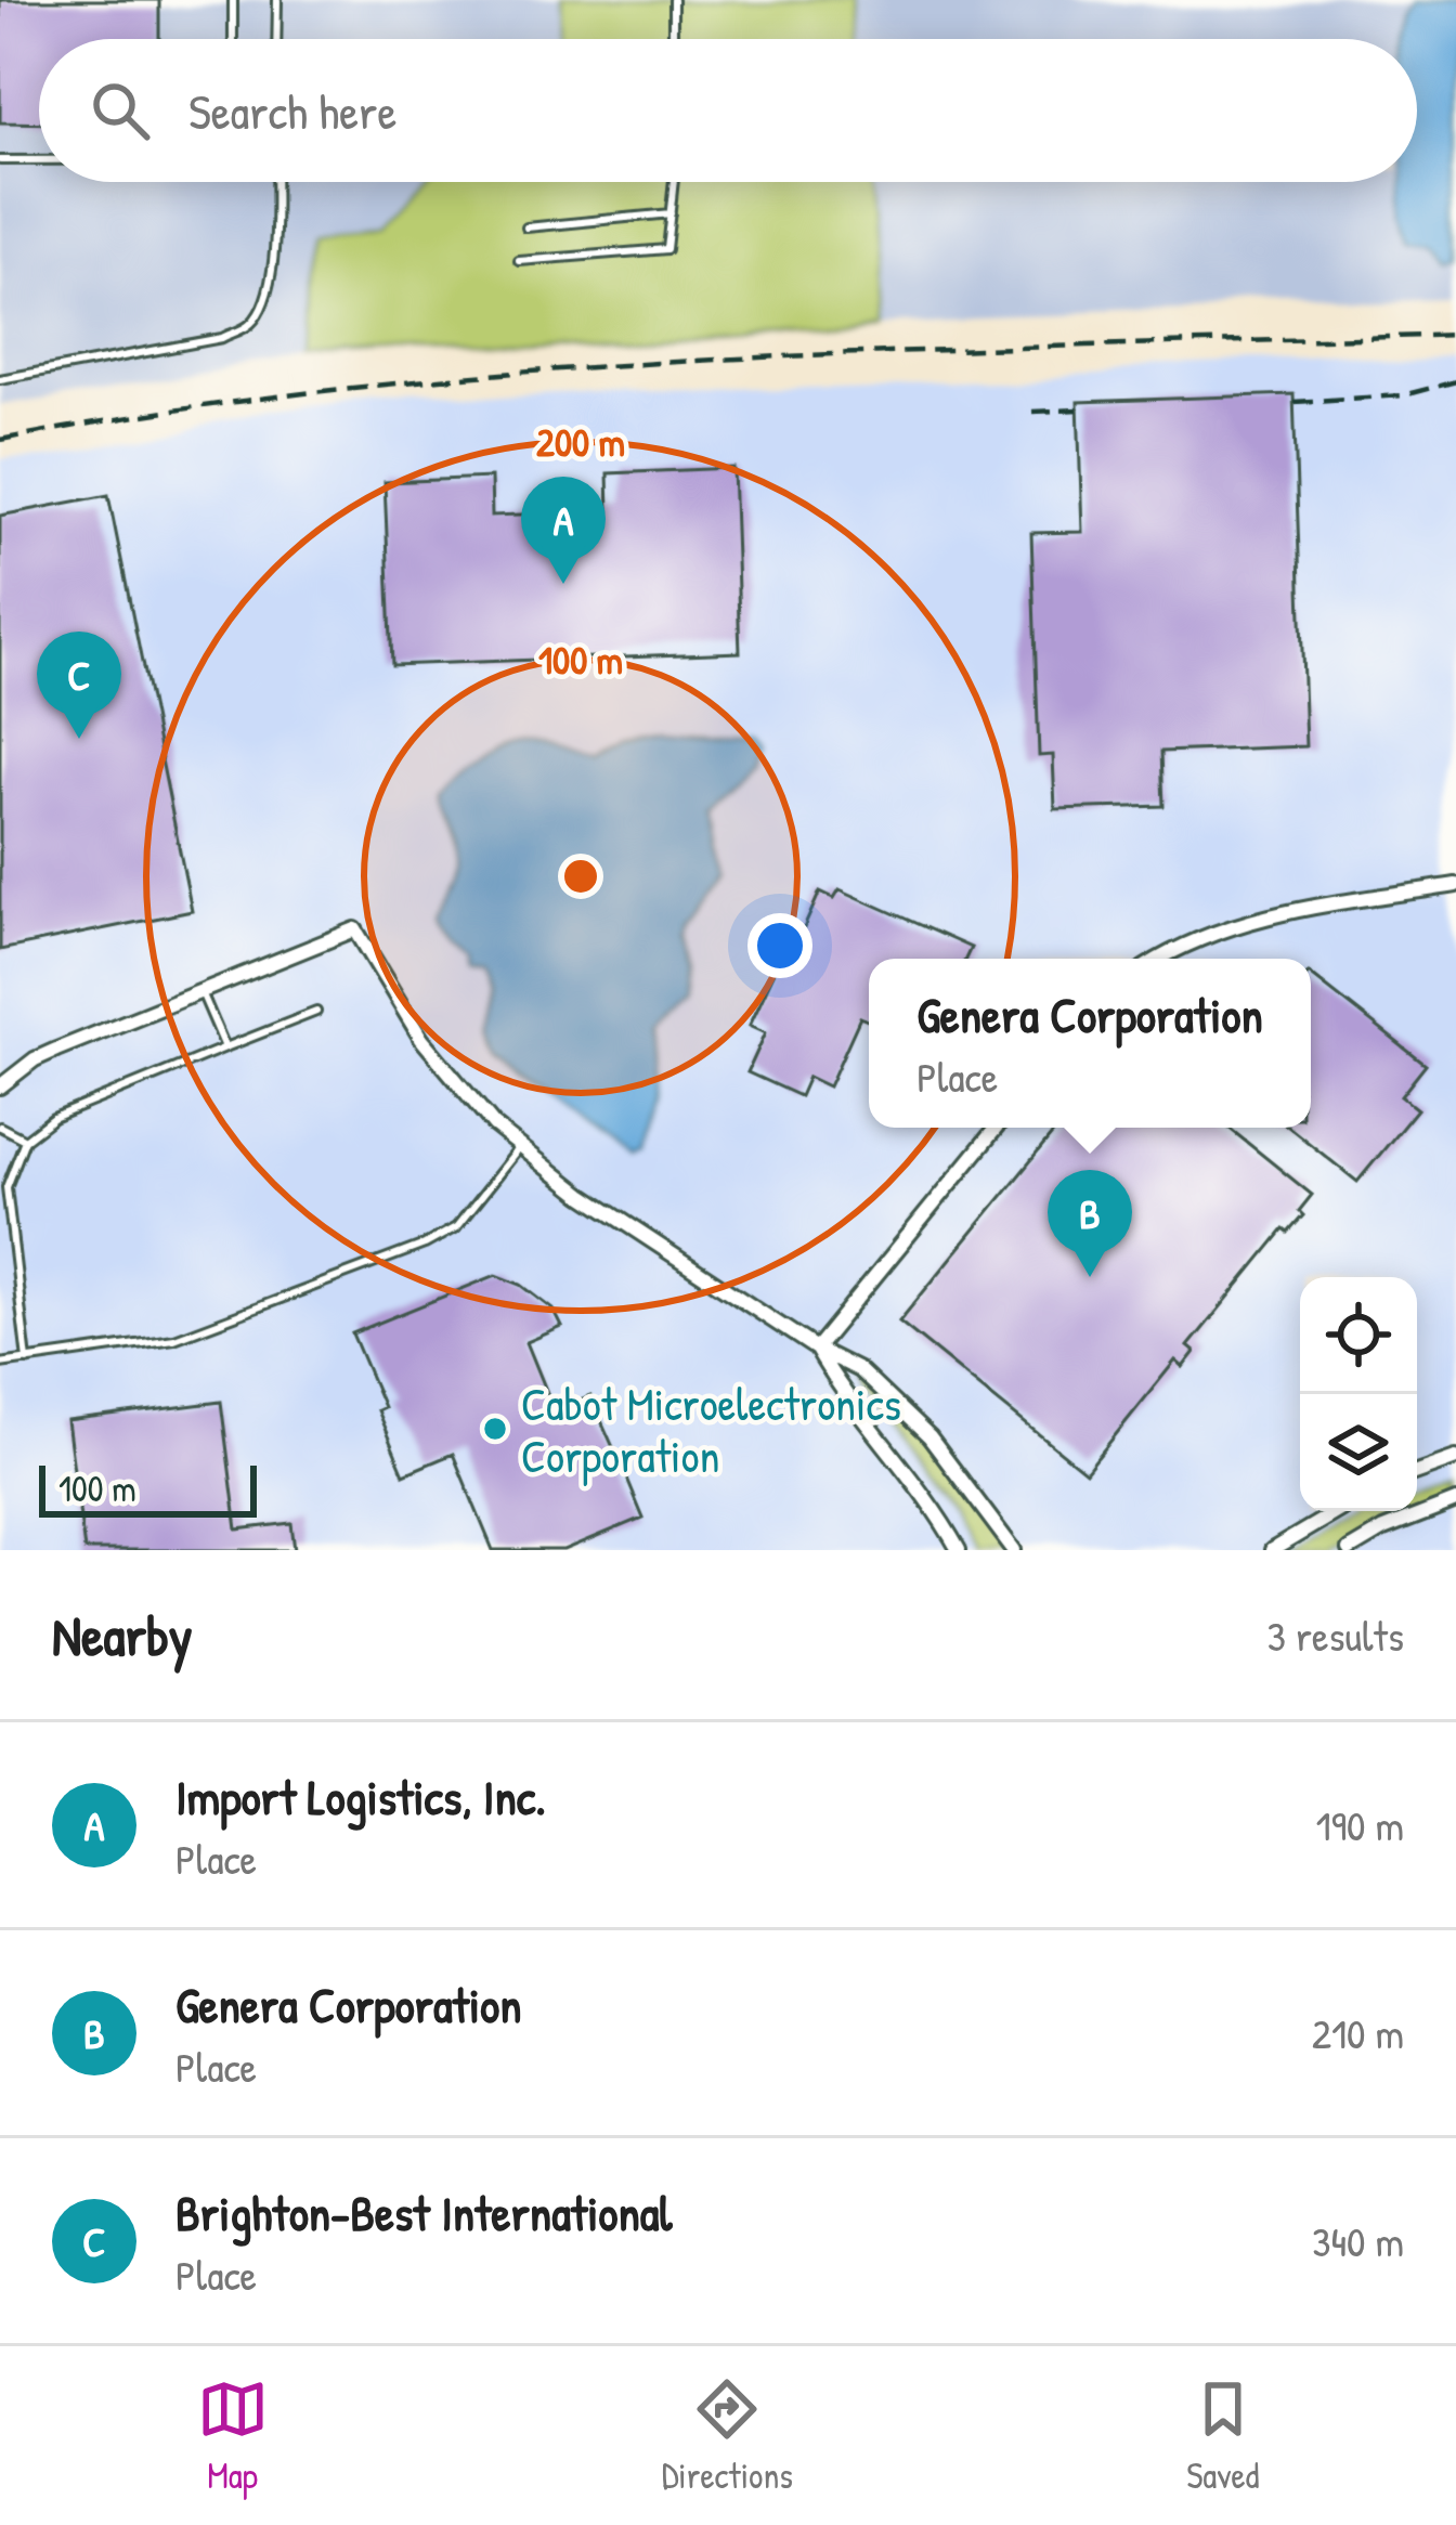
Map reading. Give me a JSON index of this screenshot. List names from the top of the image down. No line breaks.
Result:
{"places":["Cabot Microelectronics Corporation"],"scale_bar":"100 m","page":{"search":"Search here","pins":["A","C","B"],"popup":["Genera Corporation","Place"],"scale":"100 m","heading":["Nearby","3 results"],"list":[{"mark":"A","name":"Import Logistics, Inc.","note":"Place","value":"190 m"},{"mark":"B","name":"Genera Corporation","note":"Place","value":"210 m"},{"mark":"C","name":"Brighton-Best International","note":"Place","value":"340 m"}],"nav":["Map","Directions","Saved"]},"rings":["200 m","100 m"]}
